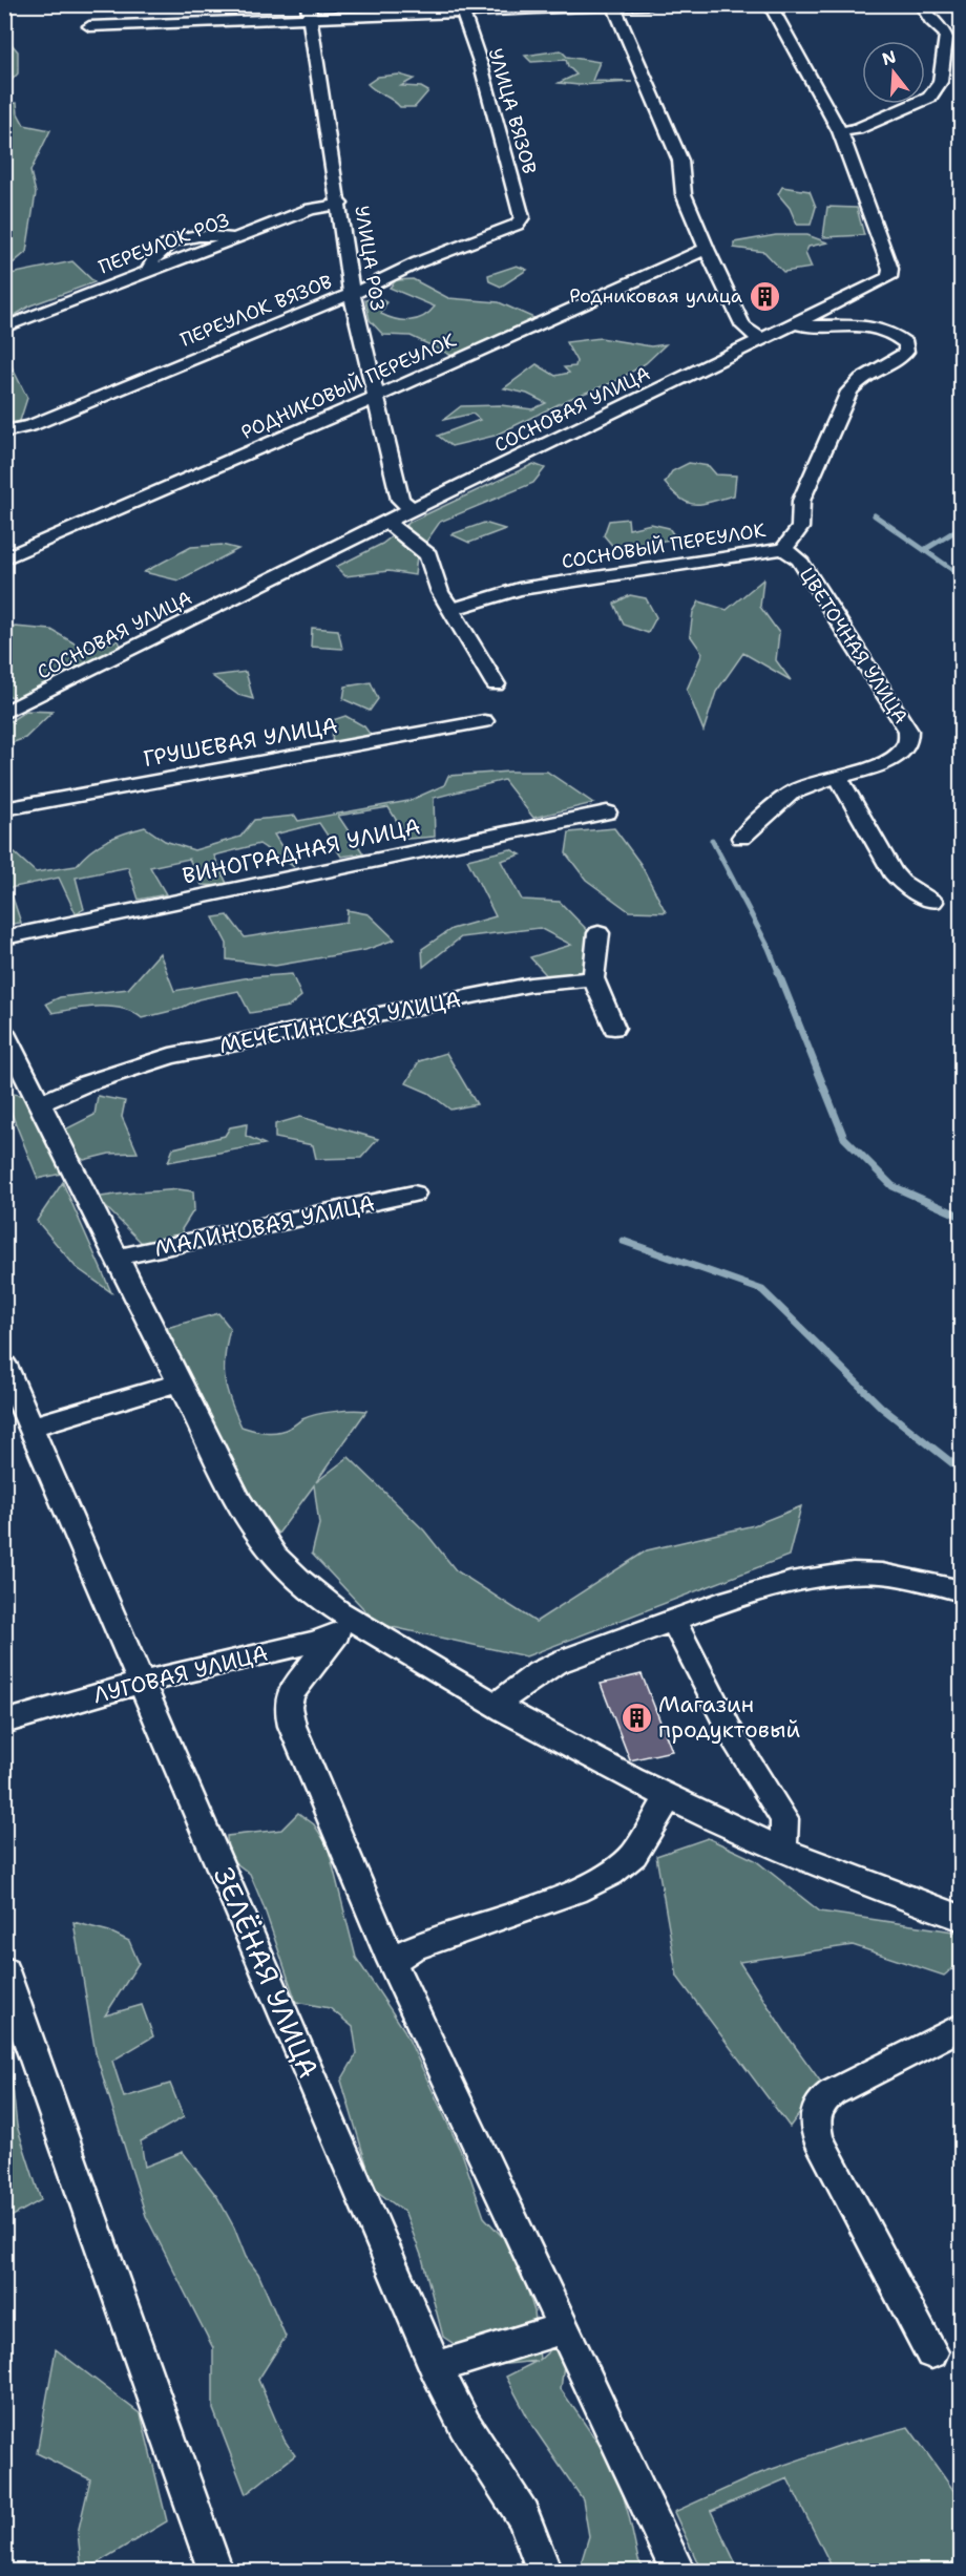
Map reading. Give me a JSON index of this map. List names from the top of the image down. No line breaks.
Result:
{"streets":{"street":["УЛИЦА ВЯЗОВ","ПЕРЕУЛОК РОЗ","УЛИЦА РОЗ","ПЕРЕУЛОК ВЯЗОВ","РОДНИКОВЫЙ ПЕРЕУЛОК","СОСНОВАЯ УЛИЦА","СОСНОВЫЙ ПЕРЕУЛОК","ЦВЕТОЧНАЯ УЛИЦА","ГРУШЕВАЯ УЛИЦА","ВИНОГРАДНАЯ УЛИЦА","МЕЧЕТИНСКАЯ УЛИЦА","МАЛИНОВАЯ УЛИЦА","ЛУГОВАЯ УЛИЦА","ЗЕЛЁНАЯ УЛИЦА"]},"crossings":[["УЛИЦА ВЯЗОВ","ПЕРЕУЛОК ВЯЗОВ"],["ПЕРЕУЛОК РОЗ","УЛИЦА РОЗ"],["УЛИЦА РОЗ","ПЕРЕУЛОК ВЯЗОВ"],["УЛИЦА РОЗ","РОДНИКОВЫЙ ПЕРЕУЛОК"],["УЛИЦА РОЗ","СОСНОВАЯ УЛИЦА"],["СОСНОВАЯ УЛИЦА","СОСНОВЫЙ ПЕРЕУЛОК"],["СОСНОВЫЙ ПЕРЕУЛОК","ЦВЕТОЧНАЯ УЛИЦА"],["ЛУГОВАЯ УЛИЦА","ЗЕЛЁНАЯ УЛИЦА"]],"places":{"building":["Родниковая улица","Магазин продуктовый"]},"north":"top"}
